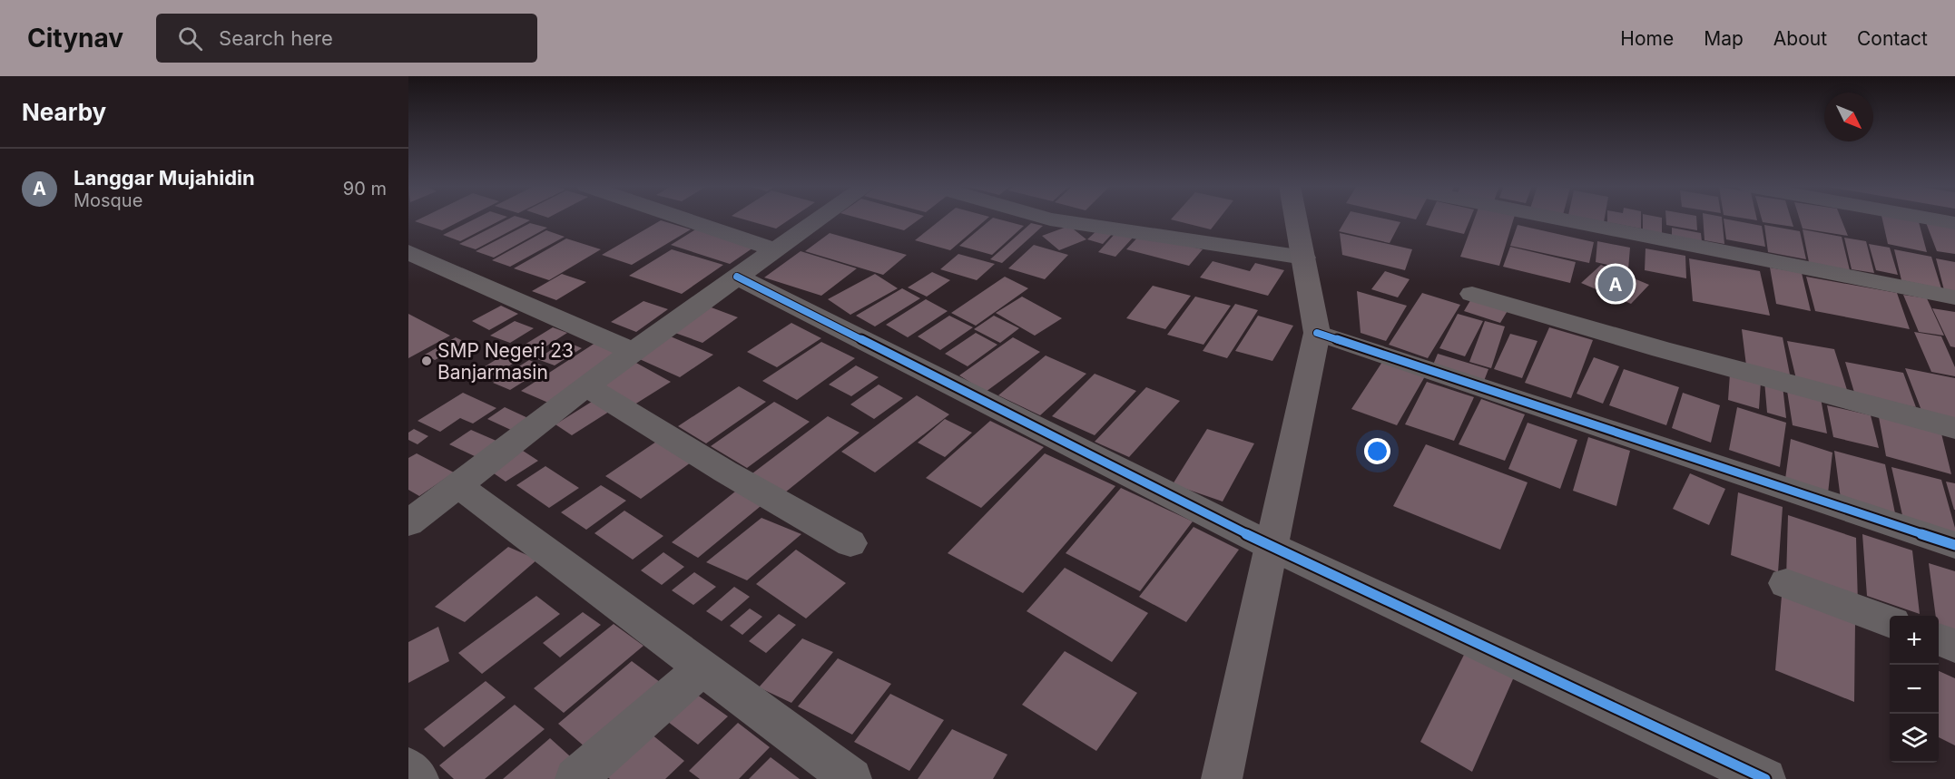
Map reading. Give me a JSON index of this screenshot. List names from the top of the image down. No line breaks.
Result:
{"places":["SMP Negeri 23 Banjarmasin"],"north":"bottom right","page":{"header":"Citynav","search":"Search here","nav":["Home","Map","About","Contact"],"heading":"Nearby","list":[{"mark":"A","name":"Langgar Mujahidin","note":"Mosque","value":"90 m"}],"pins":"A","map_buttons":["+","−"]}}
